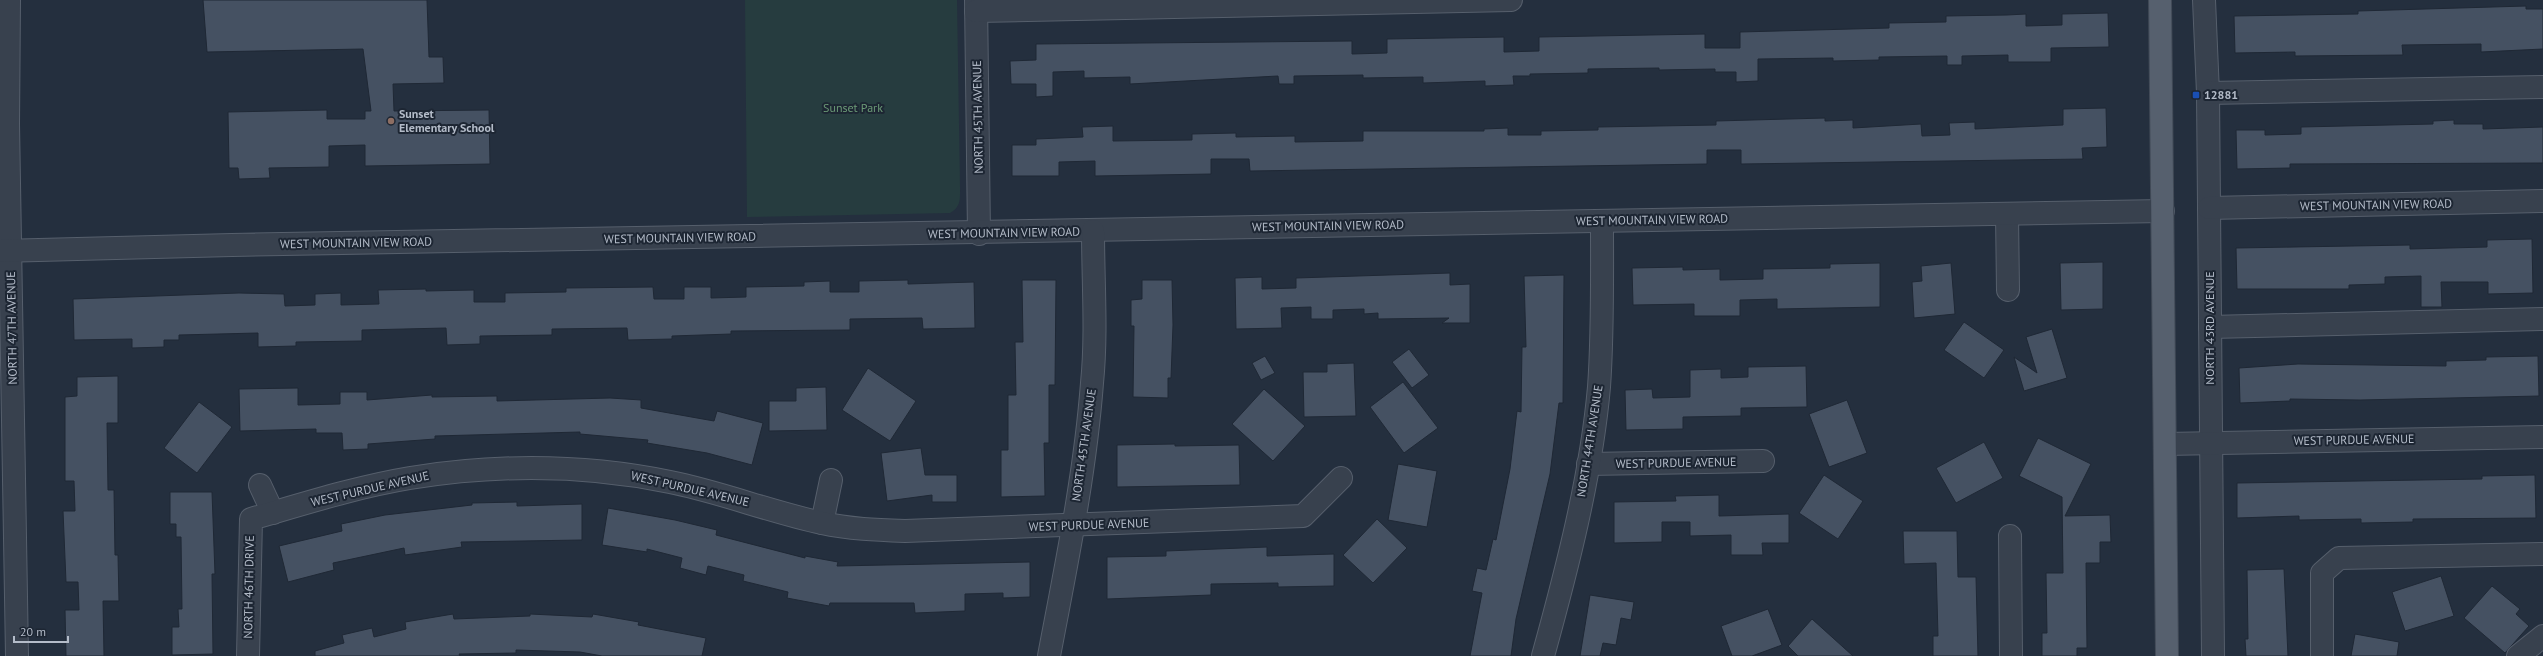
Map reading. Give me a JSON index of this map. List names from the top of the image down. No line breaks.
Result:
{"streets":{"street":["NORTH 45TH AVENUE","WEST MOUNTAIN VIEW ROAD","NORTH 47TH AVENUE","NORTH 43RD AVENUE","WEST PURDUE AVENUE","NORTH 44TH AVENUE","NORTH 46TH DRIVE"]},"crossings":[["NORTH 45TH AVENUE","WEST MOUNTAIN VIEW ROAD"],["NORTH 45TH AVENUE","WEST PURDUE AVENUE"],["WEST MOUNTAIN VIEW ROAD","NORTH 47TH AVENUE"],["WEST MOUNTAIN VIEW ROAD","NORTH 43RD AVENUE"],["WEST MOUNTAIN VIEW ROAD","NORTH 44TH AVENUE"],["NORTH 43RD AVENUE","WEST PURDUE AVENUE"],["WEST PURDUE AVENUE","NORTH 44TH AVENUE"],["WEST PURDUE AVENUE","NORTH 46TH DRIVE"]],"parks":["Sunset Park"],"places":{"transit":["12881"],"other":["Sunset Elementary School"]},"scale_bar":"20 m"}
